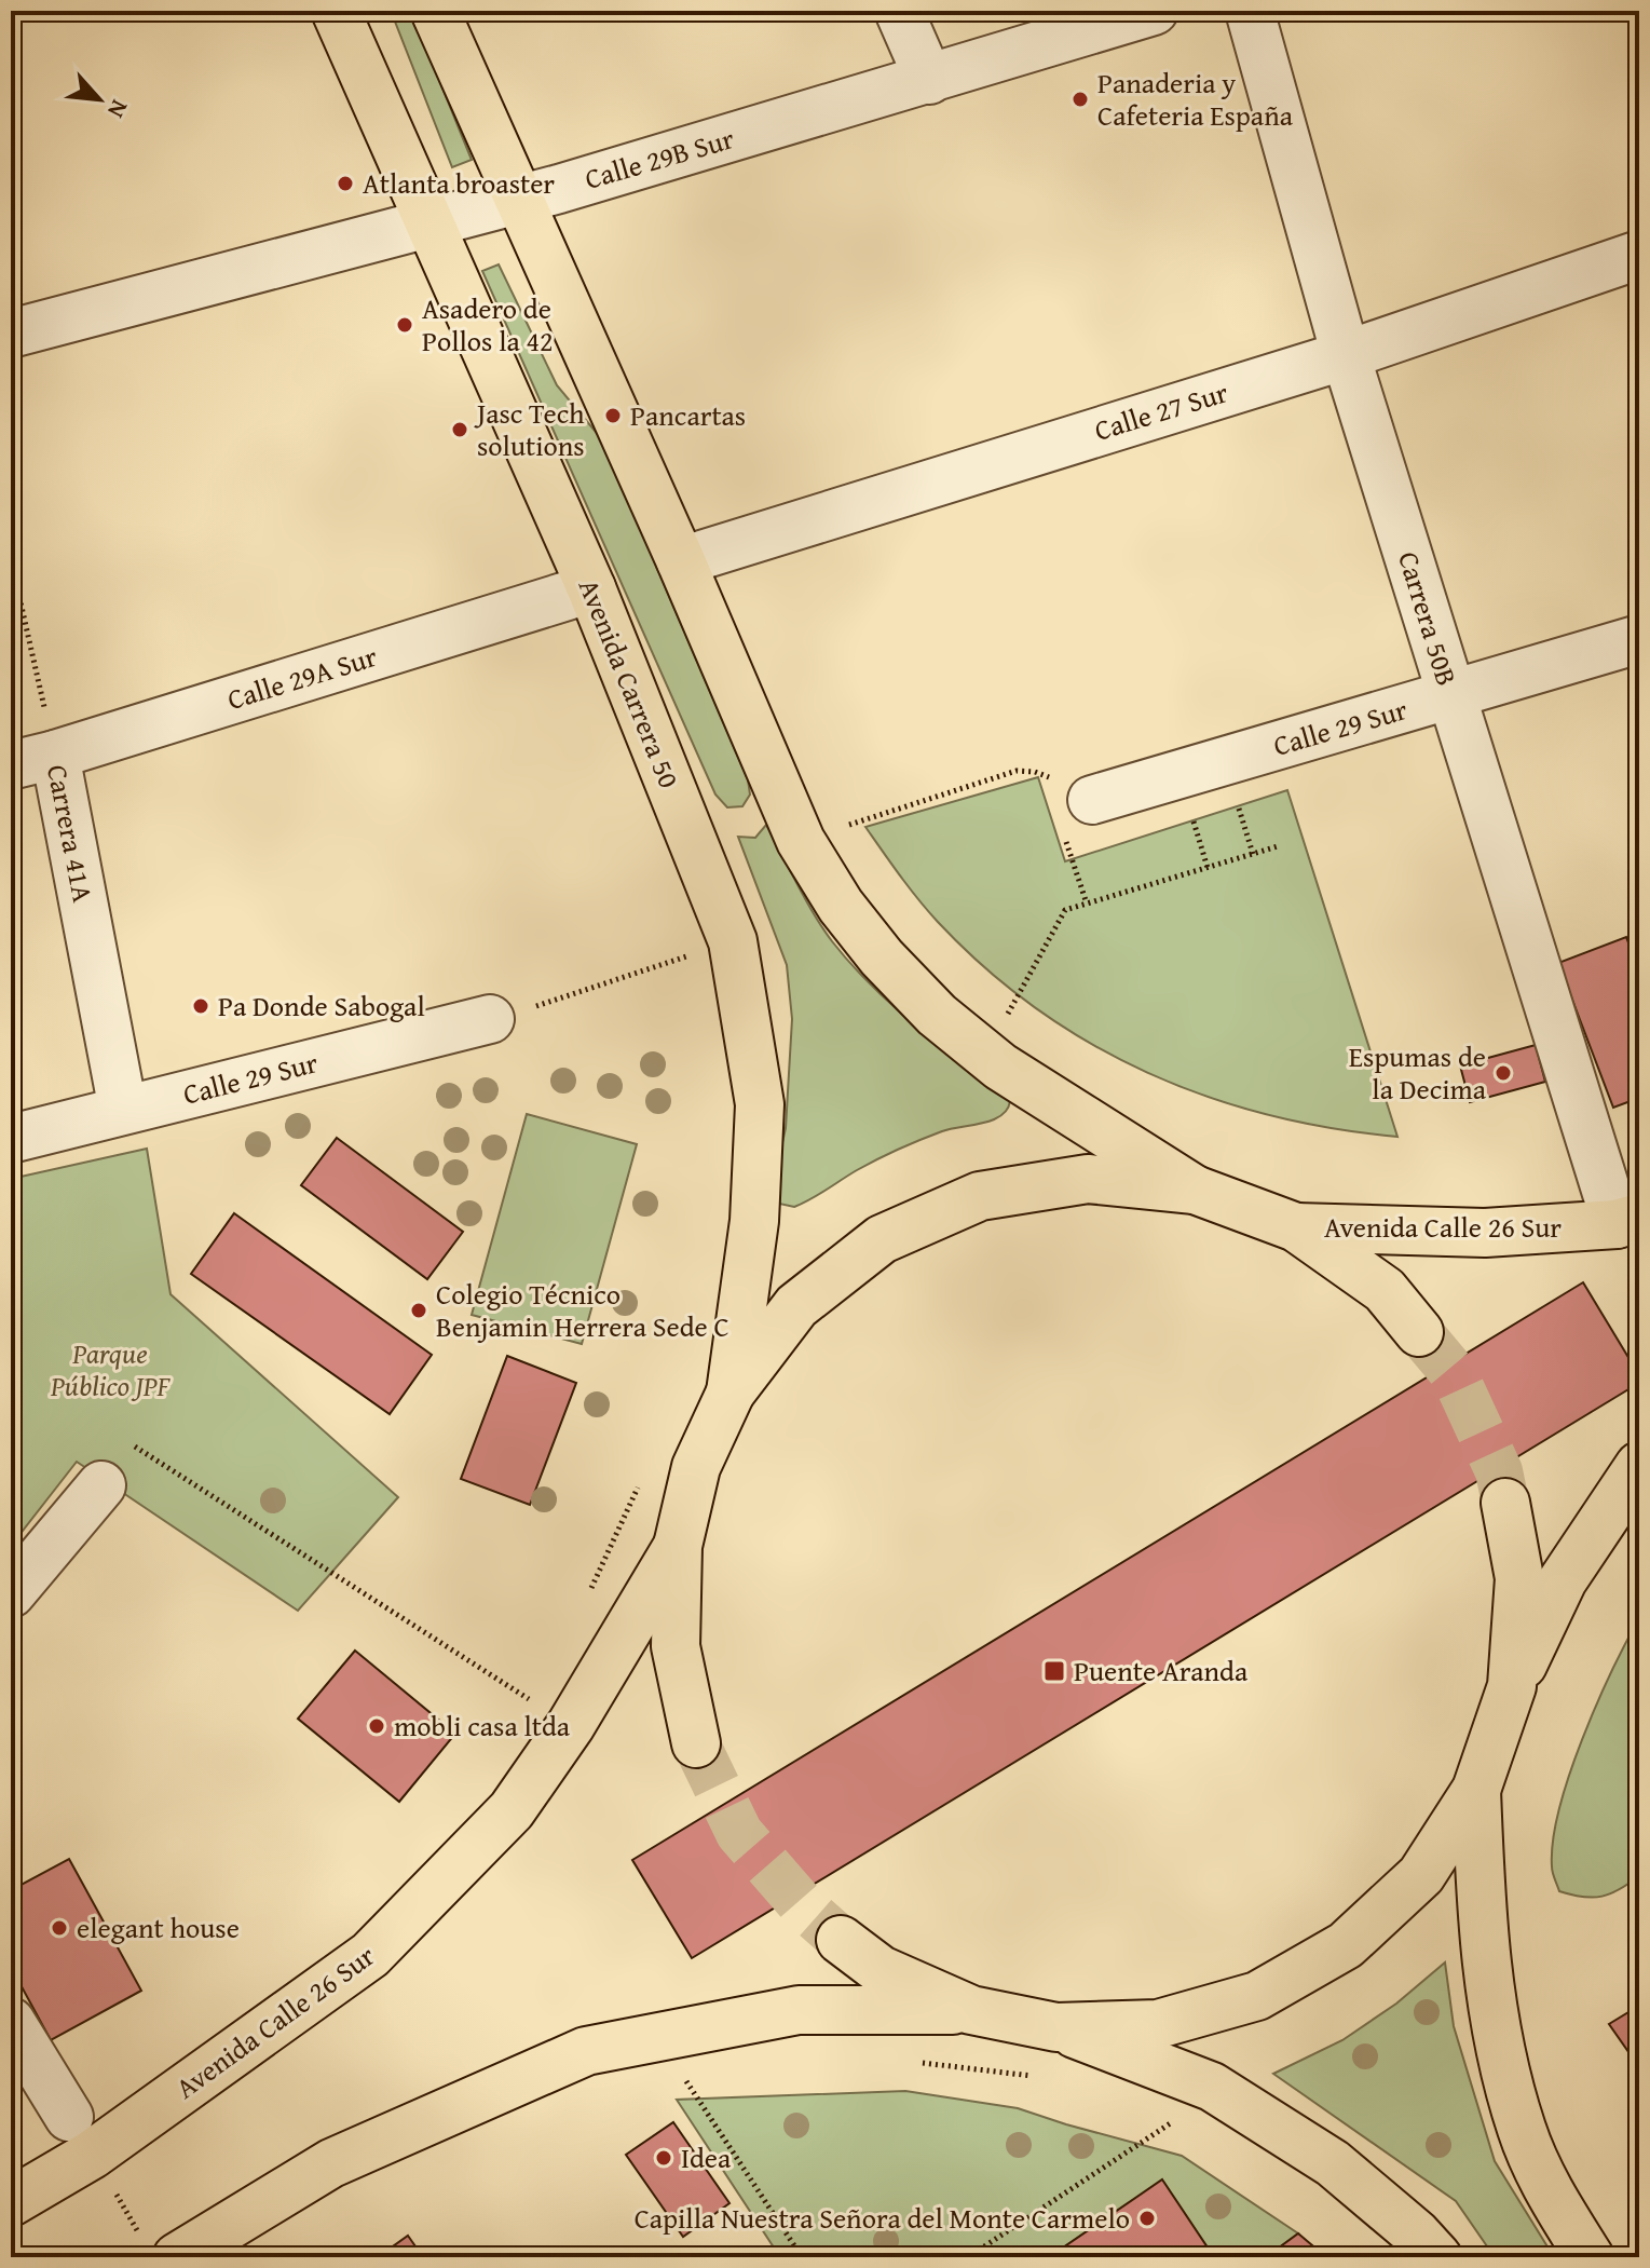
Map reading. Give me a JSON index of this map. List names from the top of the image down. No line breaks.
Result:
{"streets":{"main road":["Avenida Carrera 50","Avenida Calle 26 Sur"],"street":["Calle 29B Sur","Calle 27 Sur","Carrera 50B","Calle 29A Sur","Calle 29 Sur","Carrera 41A"]},"crossings":[["Calle 29B Sur","Avenida Carrera 50"],["Calle 27 Sur","Carrera 50B"],["Carrera 50B","Calle 29 Sur"],["Carrera 50B","Avenida Calle 26 Sur"],["Calle 29A Sur","Avenida Carrera 50"],["Calle 29A Sur","Carrera 41A"],["Calle 29 Sur","Carrera 41A"]],"parks":["Parque Público JPF"],"places":{"other":["Panaderia y Cafeteria España","Atlanta broaster","Asadero de Pollos la 42","Pancartas","Jasc Tech solutions","Pa Donde Sabogal","Espumas de la Decima","Colegio Técnico Benjamin Herrera Sede C","mobli casa ltda","elegant house","Idea","Capilla Nuestra Señora del Monte Carmelo"],"transit":["Puente Aranda"]},"north":"bottom right"}
